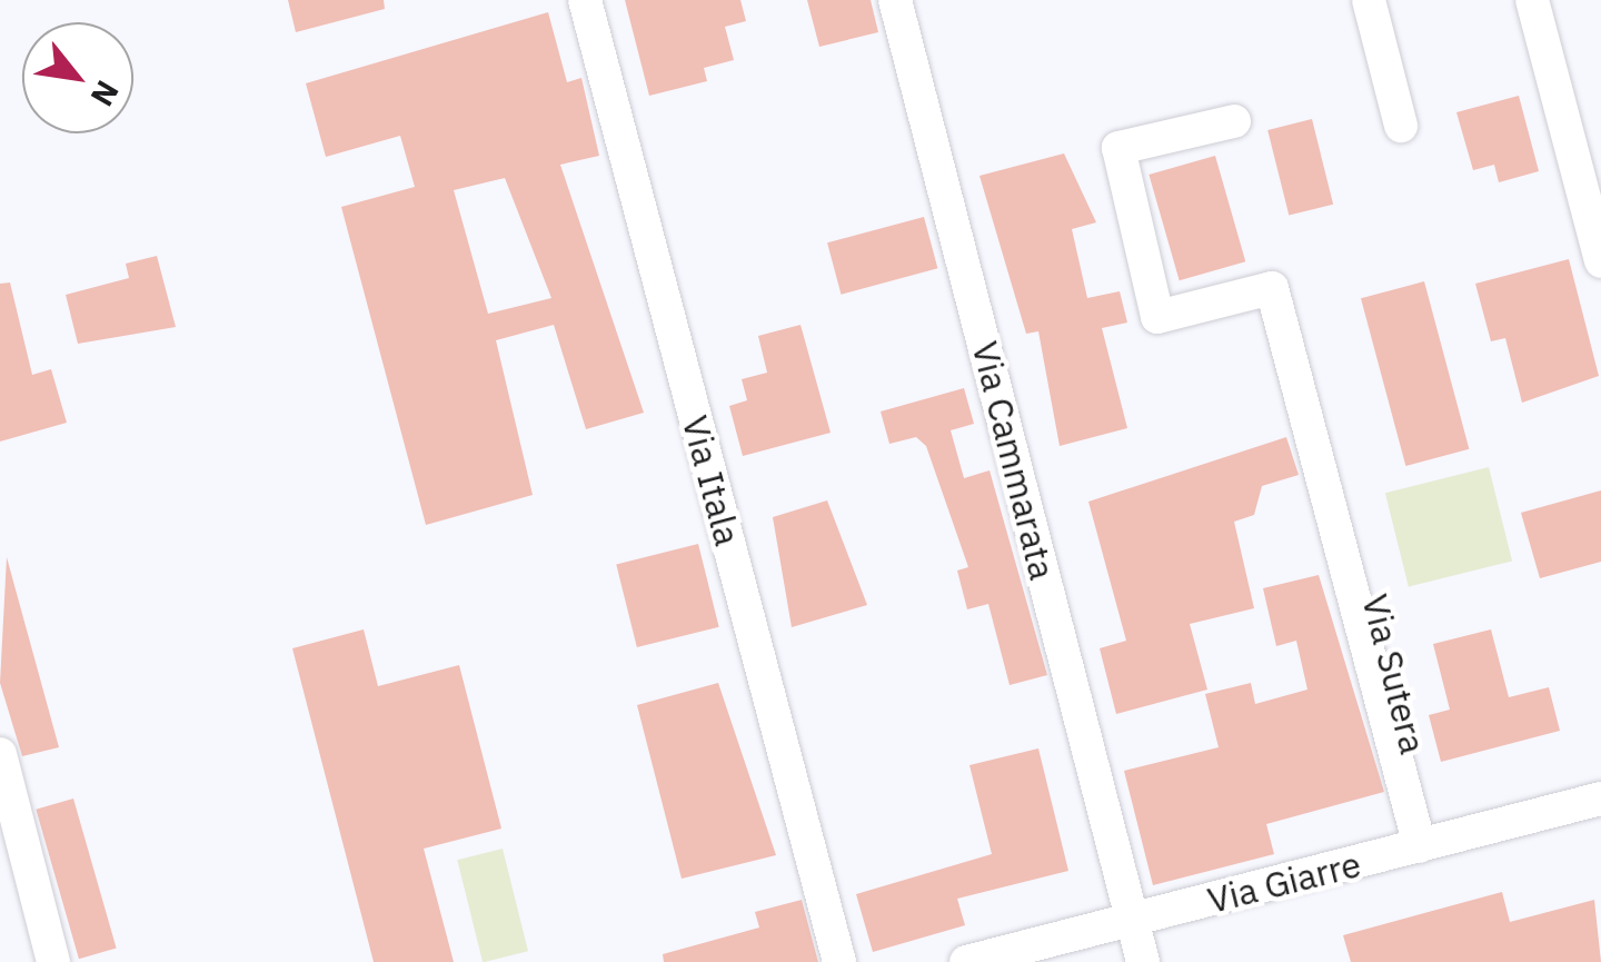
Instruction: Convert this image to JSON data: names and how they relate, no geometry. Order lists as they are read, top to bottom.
{
  "streets": {
    "street": [
      "Via Cammarata",
      "Via Itala",
      "Via Sutera",
      "Via Giarre"
    ]
  },
  "crossings": [
    ["Via Cammarata", "Via Giarre"],
    ["Via Sutera", "Via Giarre"]
  ],
  "north": "bottom right"
}
